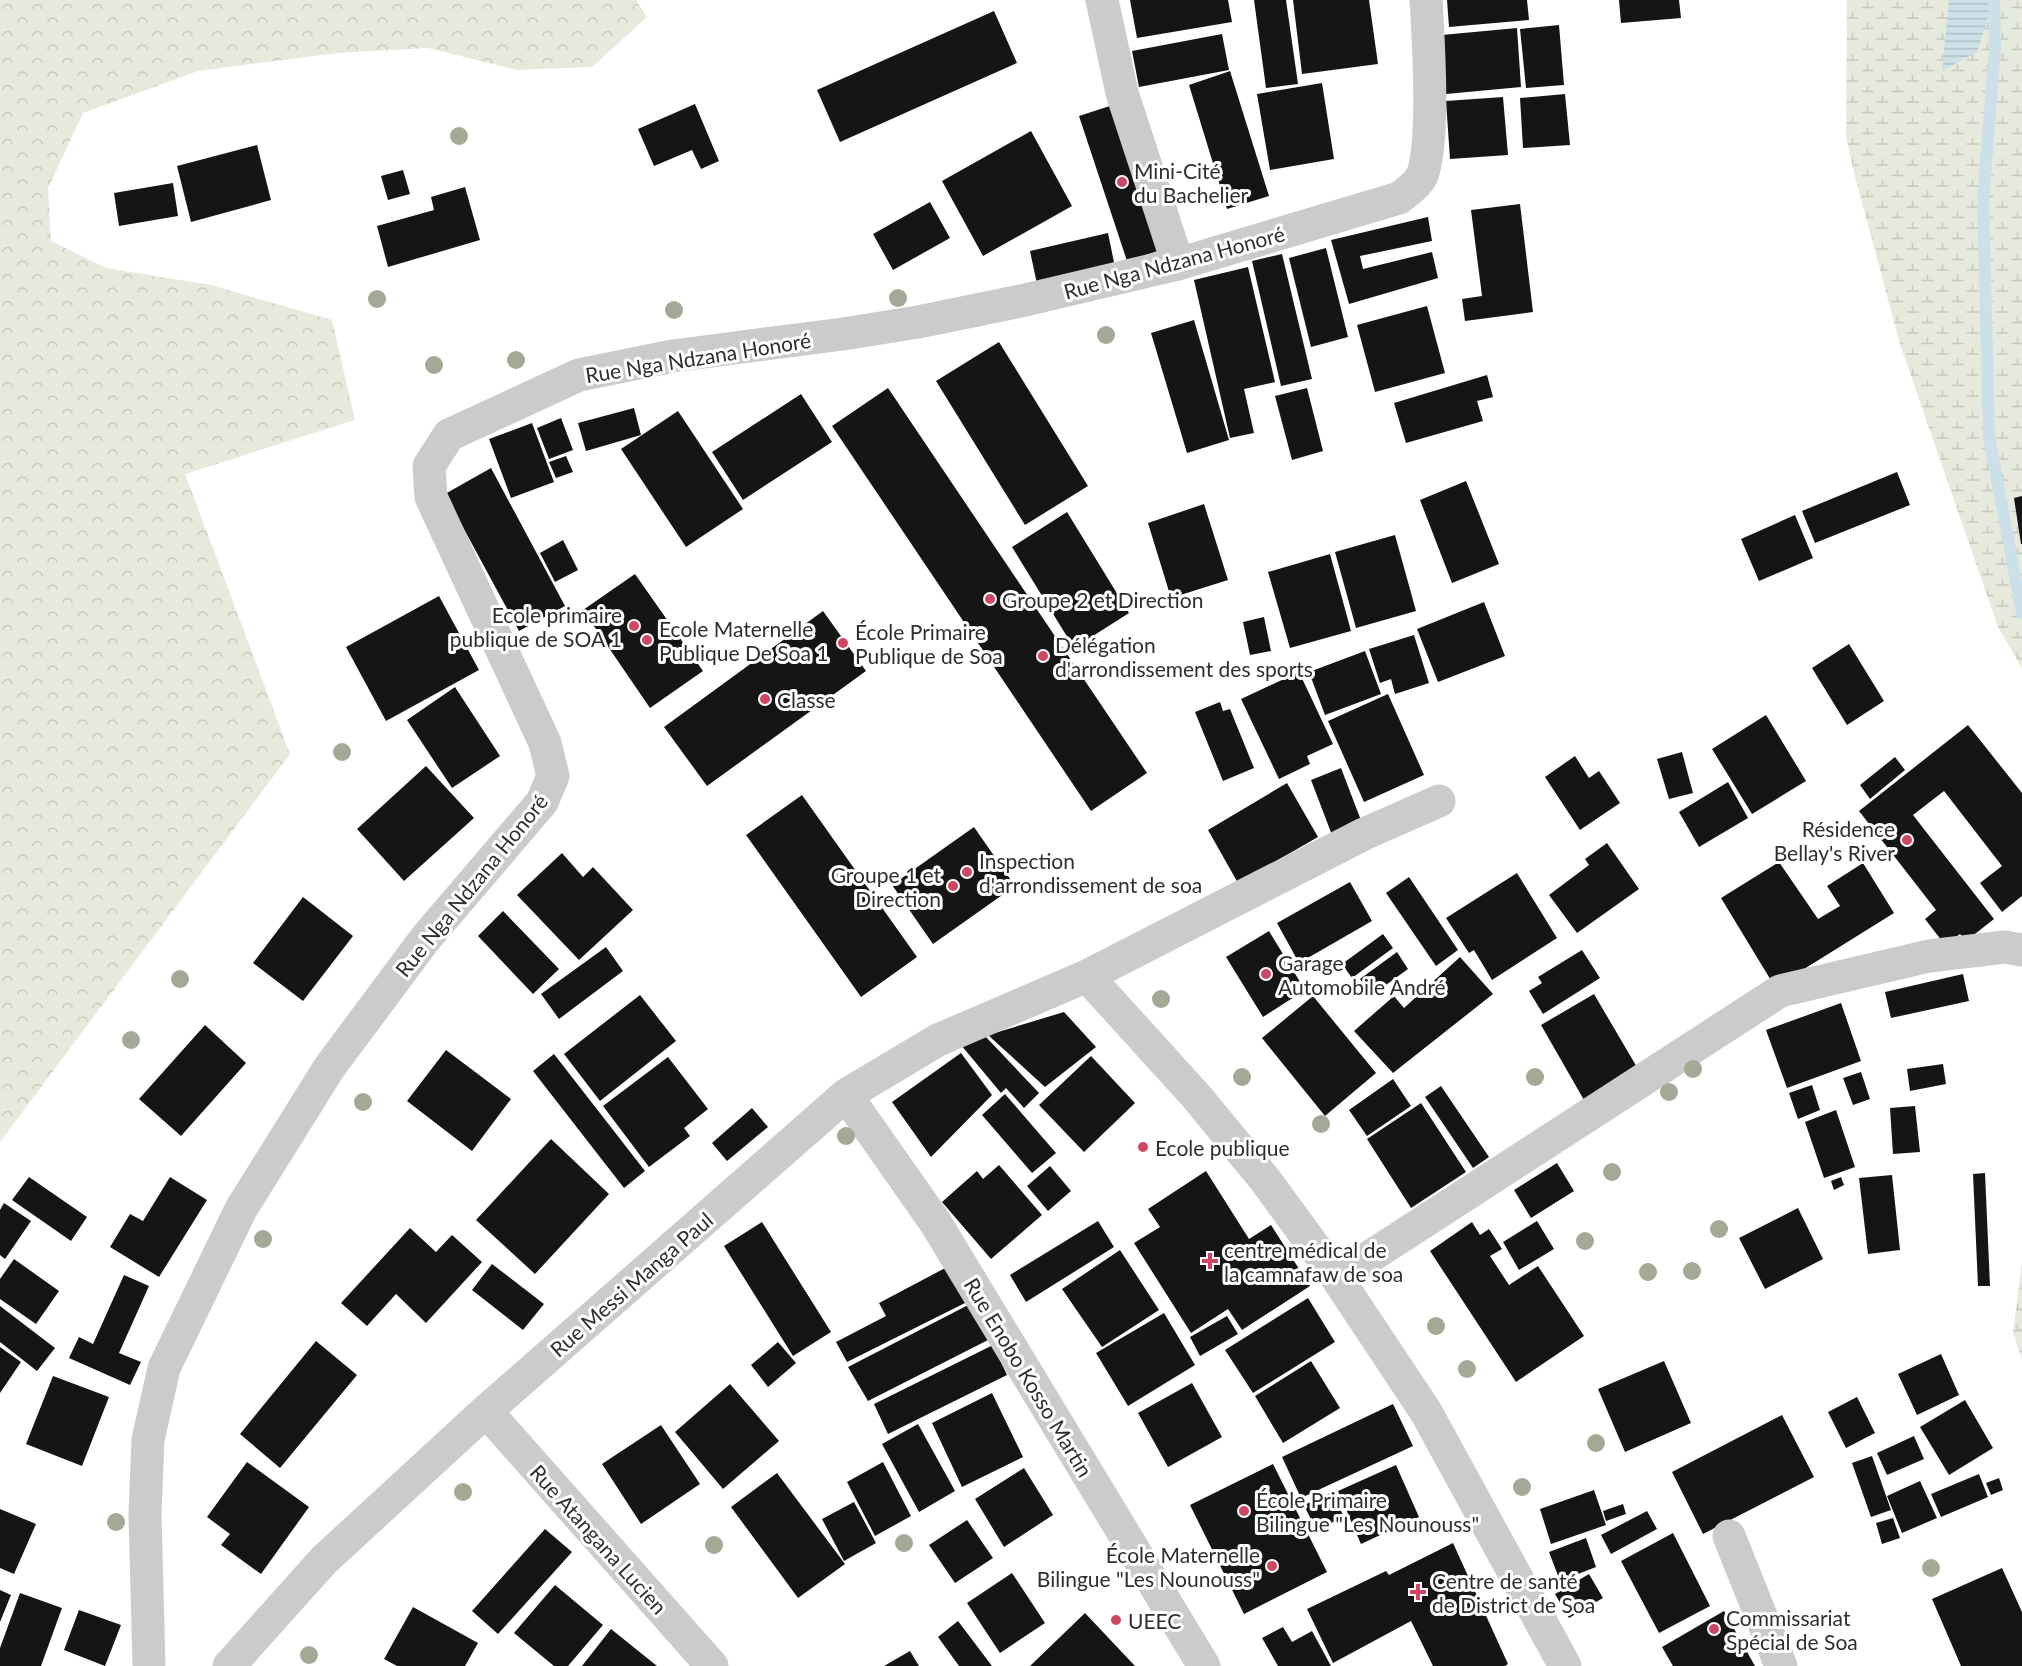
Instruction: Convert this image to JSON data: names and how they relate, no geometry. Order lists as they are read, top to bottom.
{
  "streets": {
    "street": [
      "Rue Nga Ndzana Honoré",
      "Rue Messi Manga Paul",
      "Rue Enobo Kosso Martin",
      "Rue Atangana Lucien"
    ]
  },
  "crossings": [
    ["Rue Messi Manga Paul", "Rue Enobo Kosso Martin"],
    ["Rue Messi Manga Paul", "Rue Atangana Lucien"]
  ],
  "places": {
    "other": [
      "Mini-Cité du Bachelier",
      "Groupe 2 et Direction",
      "Ecole primaire publique de SOA 1",
      "Ecole Maternelle Publique De Soa 1",
      "École Primaire Publique de Soa",
      "Délégation d'arrondissement des sports",
      "Classe",
      "Résidence Bellay's River",
      "Inspection d'arrondissement de soa",
      "Groupe 1 et Direction",
      "Garage Automobile André",
      "Ecole publique",
      "École Primaire Bilingue \"Les Nounouss\"",
      "École Maternelle Bilingue \"Les Nounouss\"",
      "UEEC",
      "Commissariat Spécial de Soa"
    ],
    "health": ["centre médical de la camnafaw de soa", "Centre de santé de District de Soa"]
  }
}
